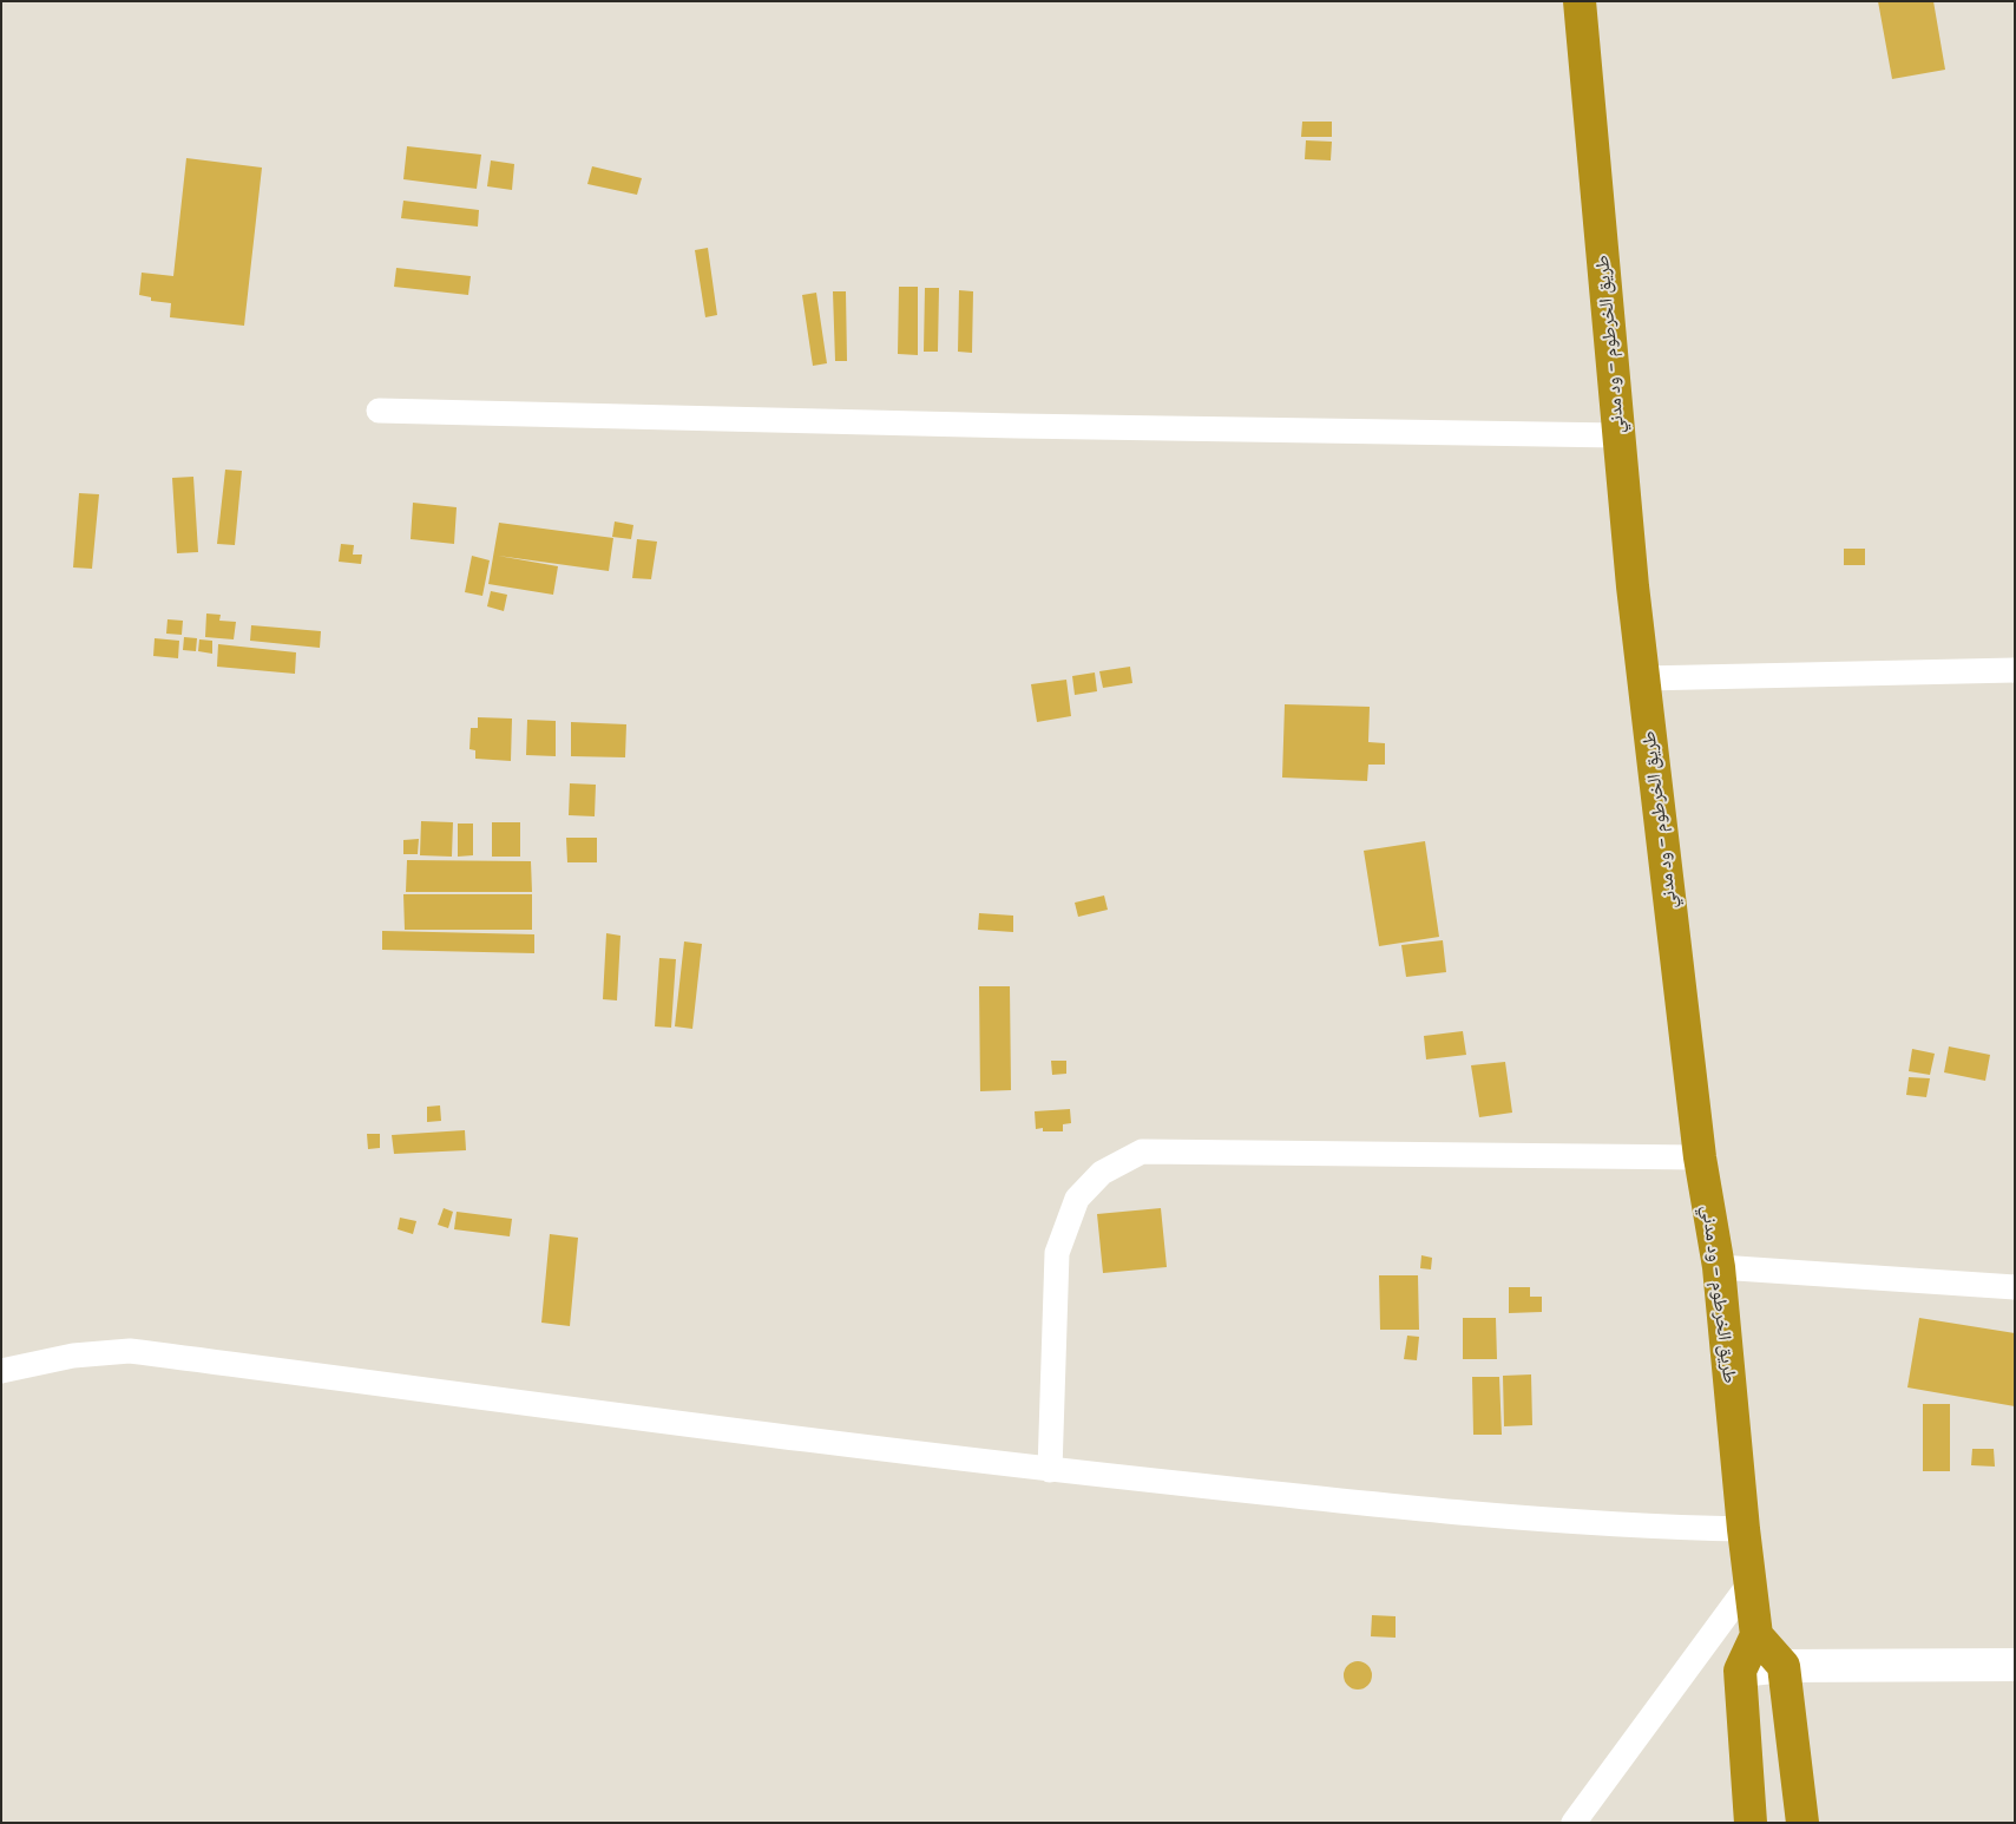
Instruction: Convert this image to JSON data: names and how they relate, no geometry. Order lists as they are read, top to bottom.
{
  "streets": {
    "highway": ["طريق الخرطوم - ود مدني"]
  }
}
